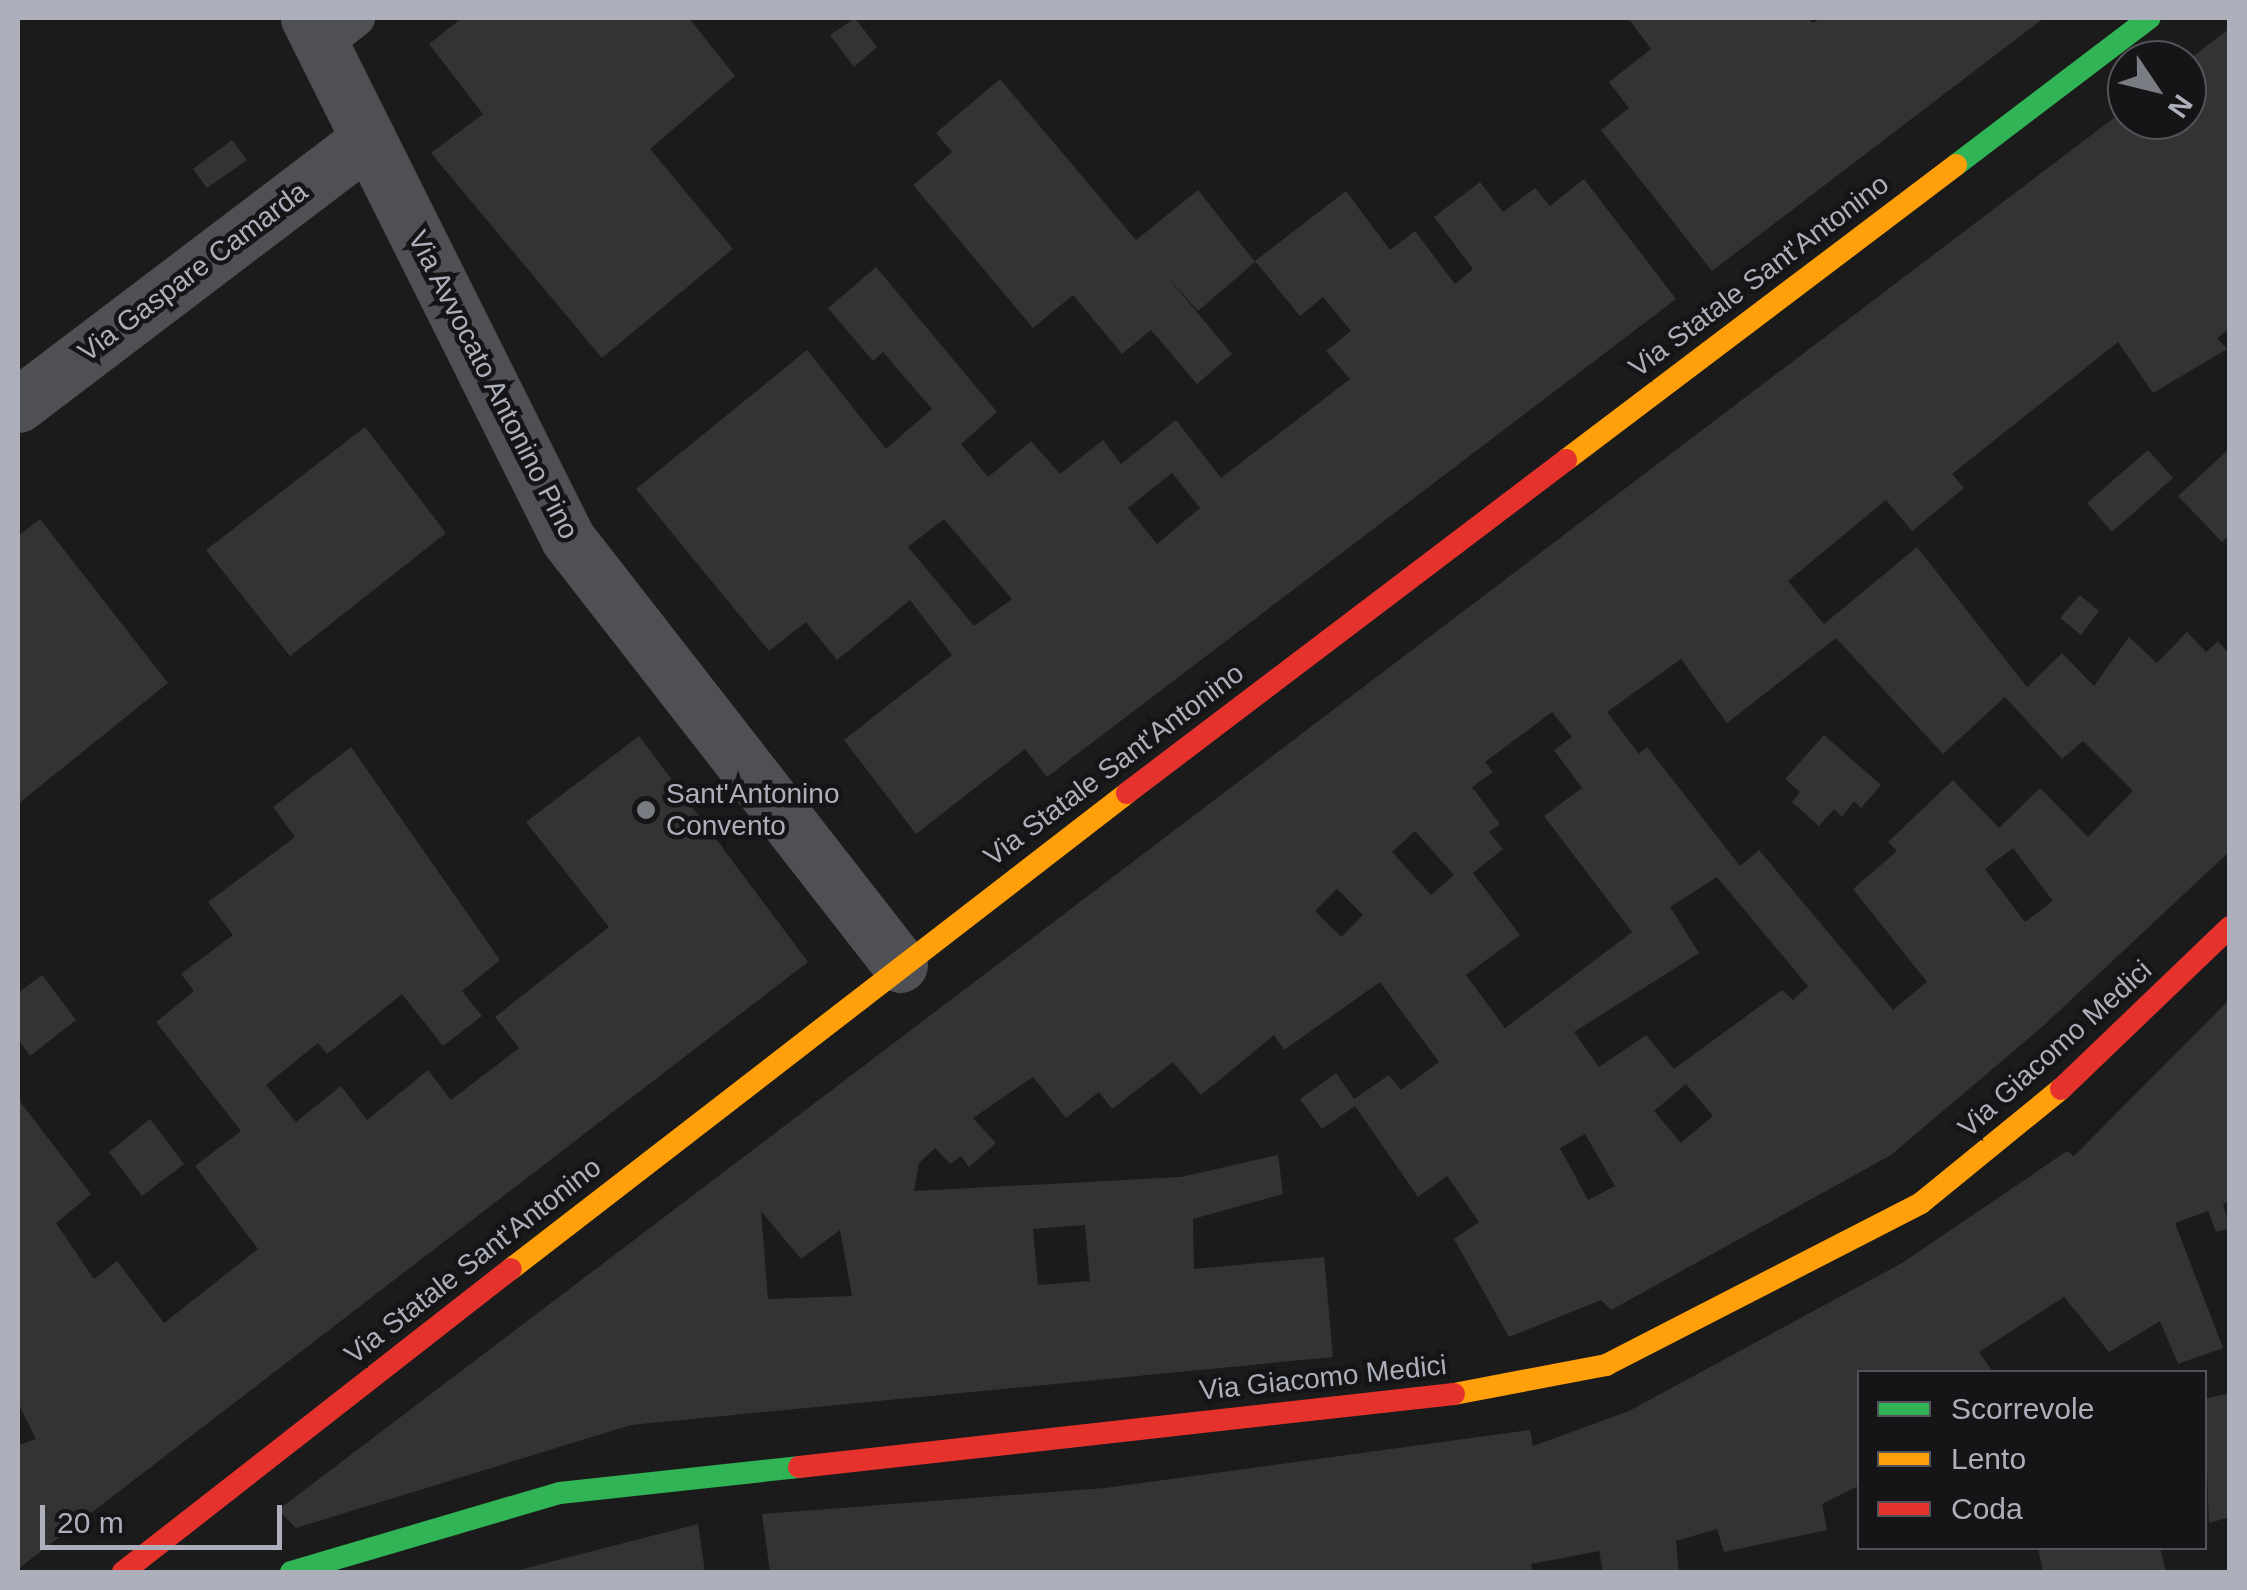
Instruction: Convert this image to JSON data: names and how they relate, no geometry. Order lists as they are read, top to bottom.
{
  "streets": {
    "street": [
      "Via Gaspare Camarda",
      "Via Statale Sant'Antonino",
      "Via Avvocato Antonino Pino",
      "Via Giacomo Medici"
    ]
  },
  "crossings": [
    ["Via Gaspare Camarda", "Via Avvocato Antonino Pino"],
    ["Via Statale Sant'Antonino", "Via Avvocato Antonino Pino"]
  ],
  "places": ["Sant'Antonino Convento"],
  "legend": ["Scorrevole", "Lento", "Coda"],
  "scale_bar": "20 m",
  "north": "bottom right"
}
